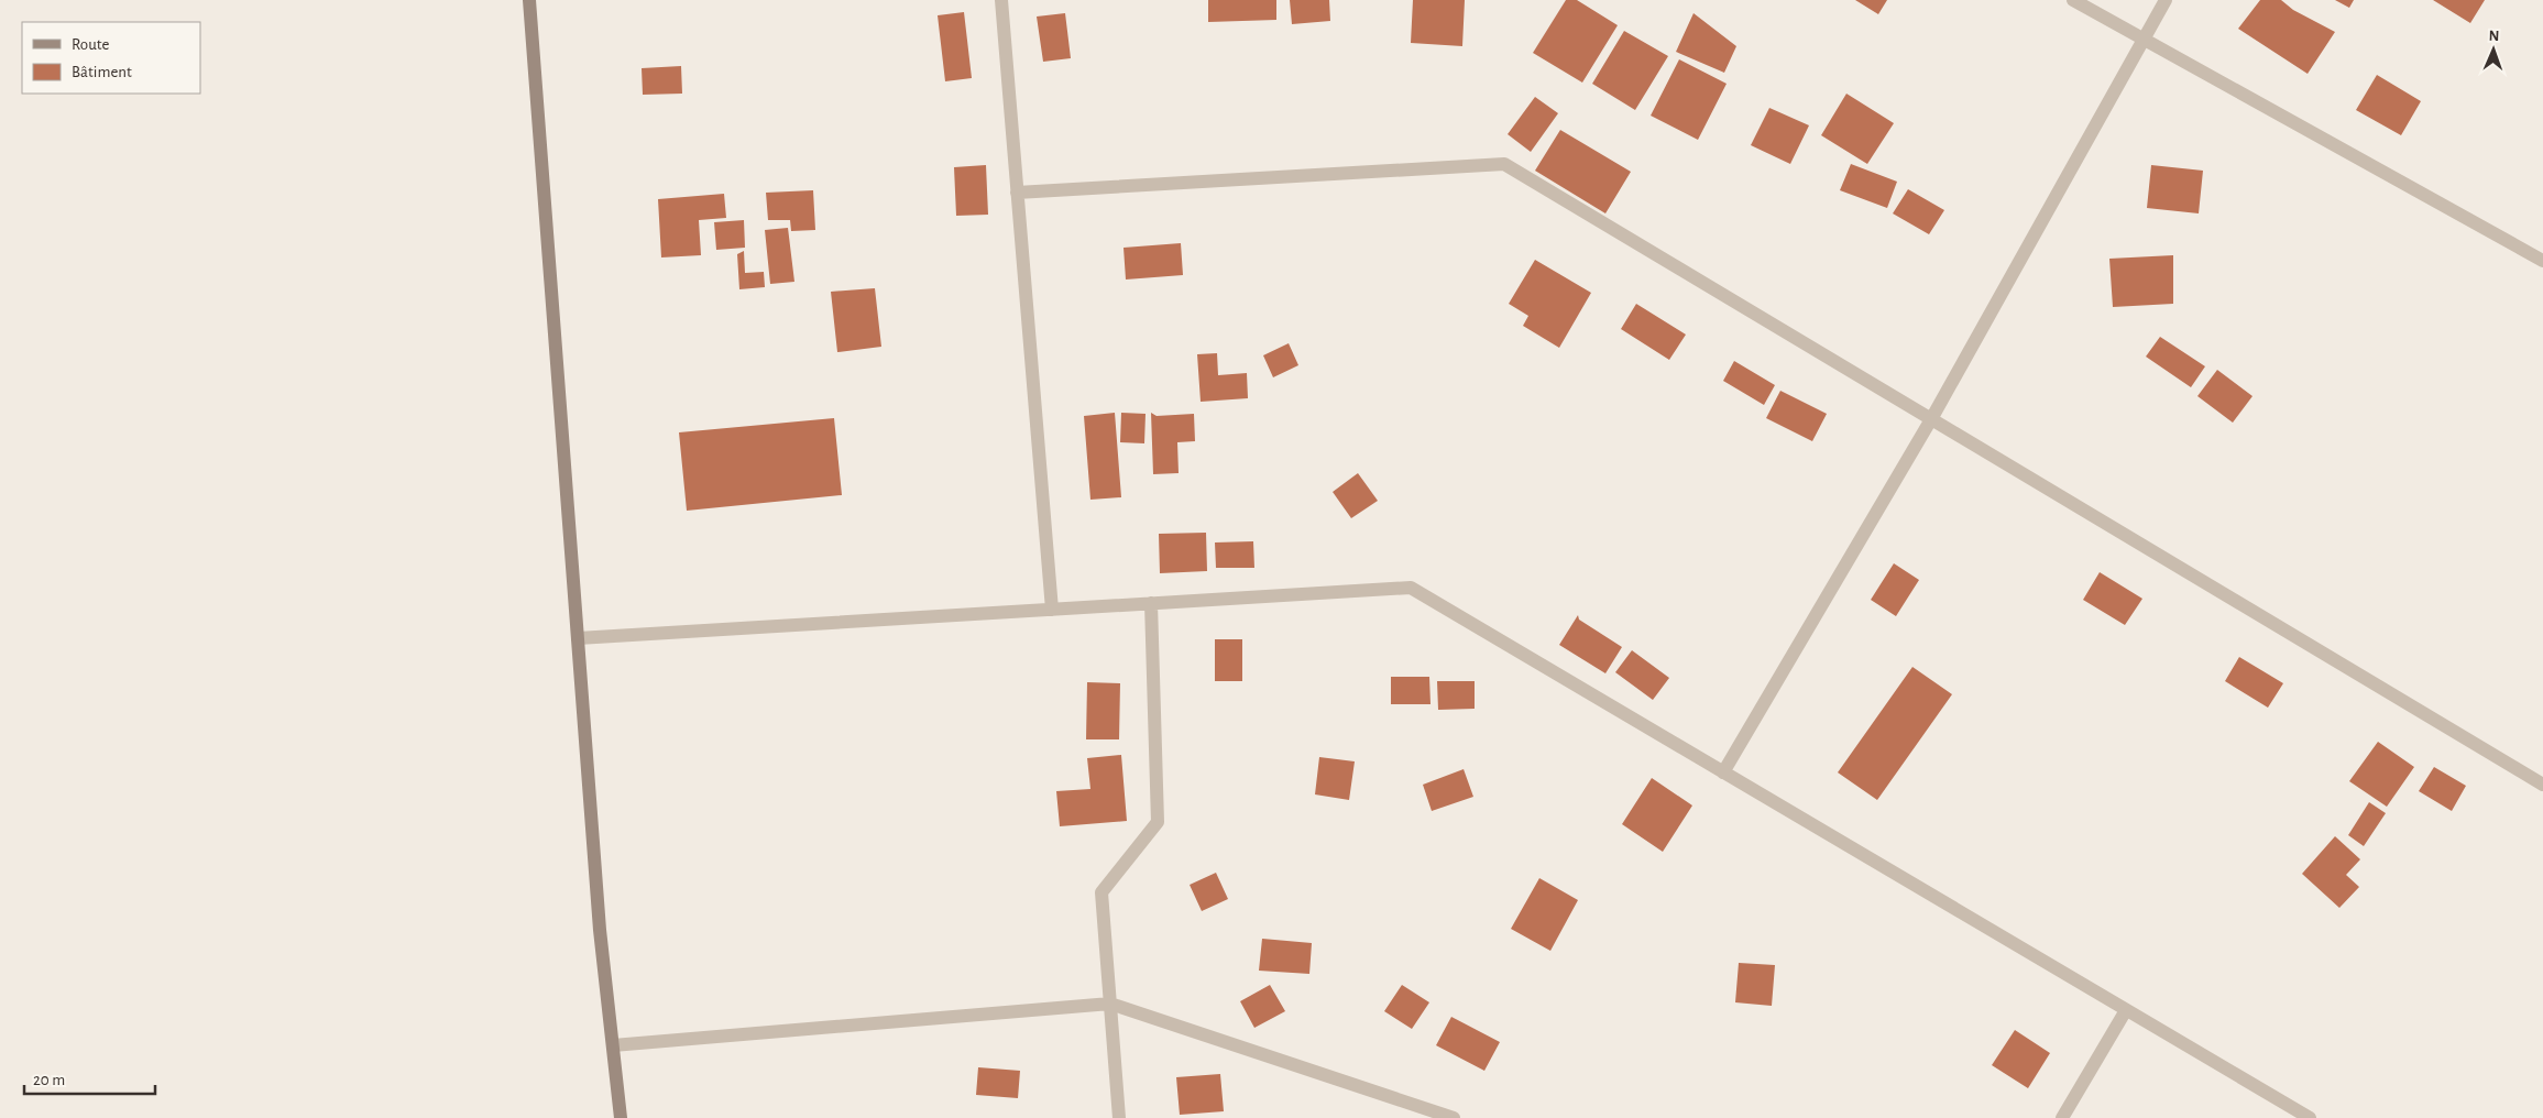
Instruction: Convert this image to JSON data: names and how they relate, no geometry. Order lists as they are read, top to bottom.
{
  "legend": ["Route", "Bâtiment"],
  "scale_bar": "20 m",
  "north": "top"
}
